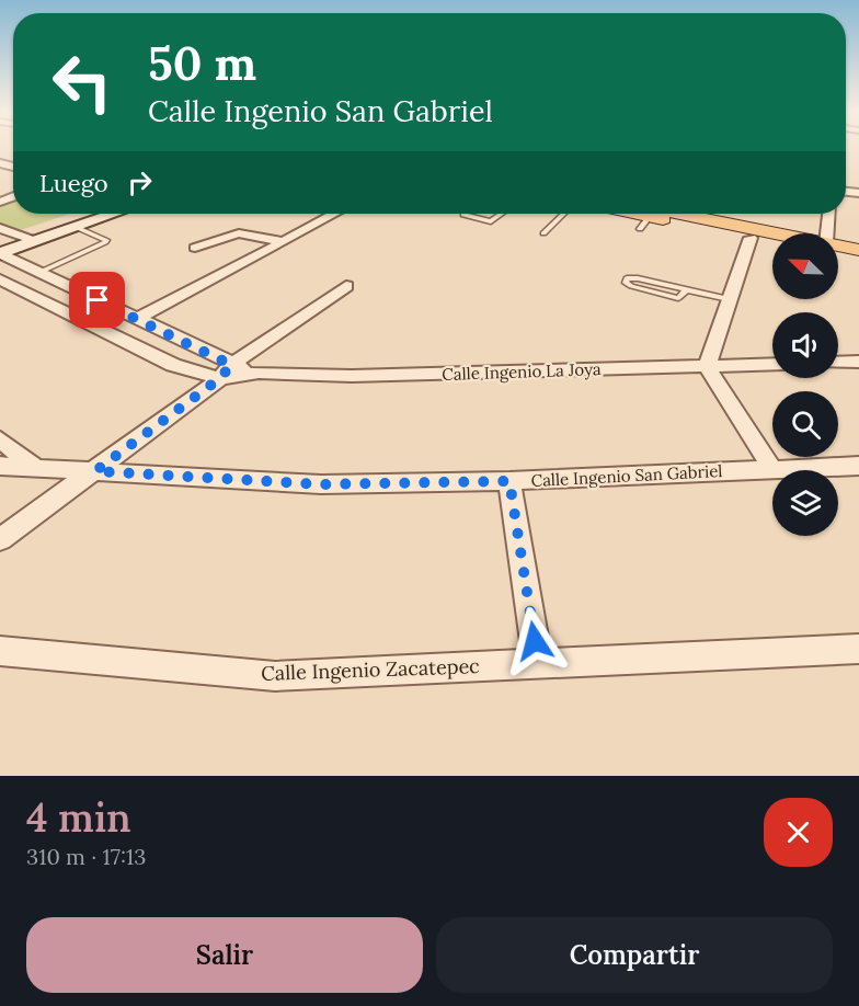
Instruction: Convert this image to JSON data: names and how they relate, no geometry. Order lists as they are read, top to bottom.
{
  "streets": {
    "street": ["Calle Ingenio La Joya", "Calle Ingenio San Gabriel", "Calle Ingenio Zacatepec"]
  },
  "north": "top left",
  "page": {
    "turn": ["50 m", "Calle Ingenio San Gabriel"],
    "then": "Luego",
    "heading": ["4 min", "310 m · 17:13"],
    "buttons": ["Salir", "Compartir"]
  }
}
